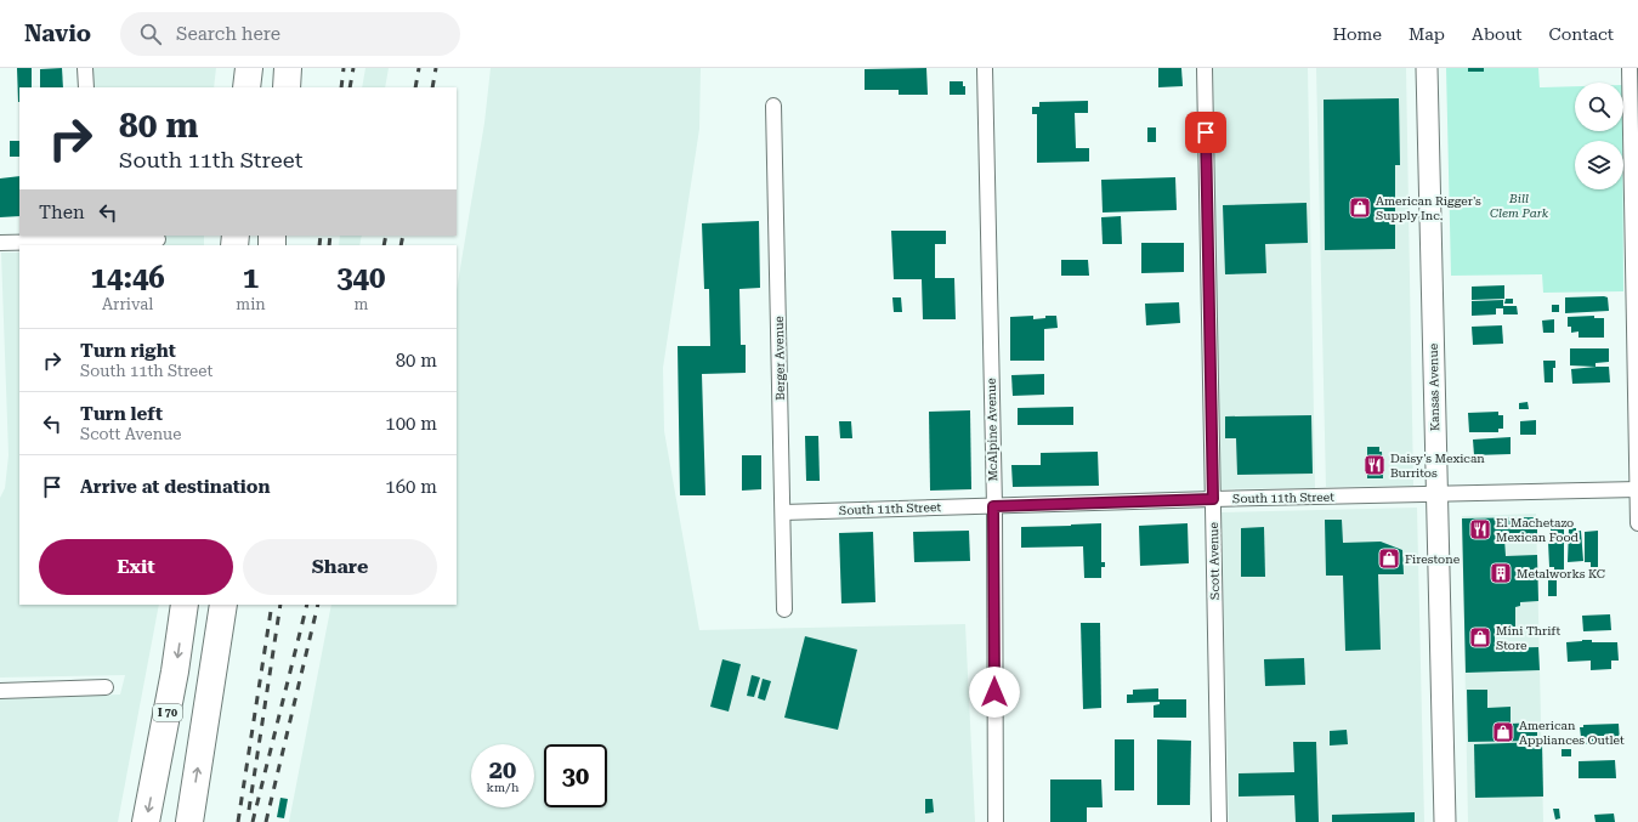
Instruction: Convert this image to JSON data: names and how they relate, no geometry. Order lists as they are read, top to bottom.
{
  "streets": {
    "highway": ["I 70"],
    "main road": ["Kansas Avenue"],
    "street": [
      "Berger Avenue",
      "McAlpine Avenue",
      "South 11th Street",
      "Scott Avenue"
    ]
  },
  "crossings": [
    ["Berger Avenue", "South 11th Street"],
    ["Kansas Avenue", "South 11th Street"],
    ["McAlpine Avenue", "South 11th Street"],
    ["South 11th Street", "Scott Avenue"]
  ],
  "parks": ["Bill Clem Park"],
  "places": {
    "shop": [
      "American Rigger's Supply Inc.",
      "Firestone",
      "Mini Thrift Store",
      "American Appliances Outlet"
    ],
    "restaurant": ["Daisy's Mexican Burritos", "El Machetazo Mexican Food"],
    "building": ["Metalworks KC"]
  },
  "page": {
    "header": "Navio",
    "search": "Search here",
    "nav": [
      "Home",
      "Map",
      "About",
      "Contact"
    ],
    "turn": ["80 m", "South 11th Street"],
    "then": "Then",
    "eta": [
      "14:46",
      "Arrival",
      "1",
      "min",
      "340",
      "m"
    ],
    "list": [
      {
        "name": "Turn right",
        "note": "South 11th Street",
        "value": "80 m"
      },
      {
        "name": "Turn left",
        "note": "Scott Avenue",
        "value": "100 m"
      },
      {
        "name": "Arrive at destination",
        "value": "160 m"
      }
    ],
    "buttons": ["Exit", "Share"],
    "speed": "20 km/h",
    "limit": "30"
  }
}
